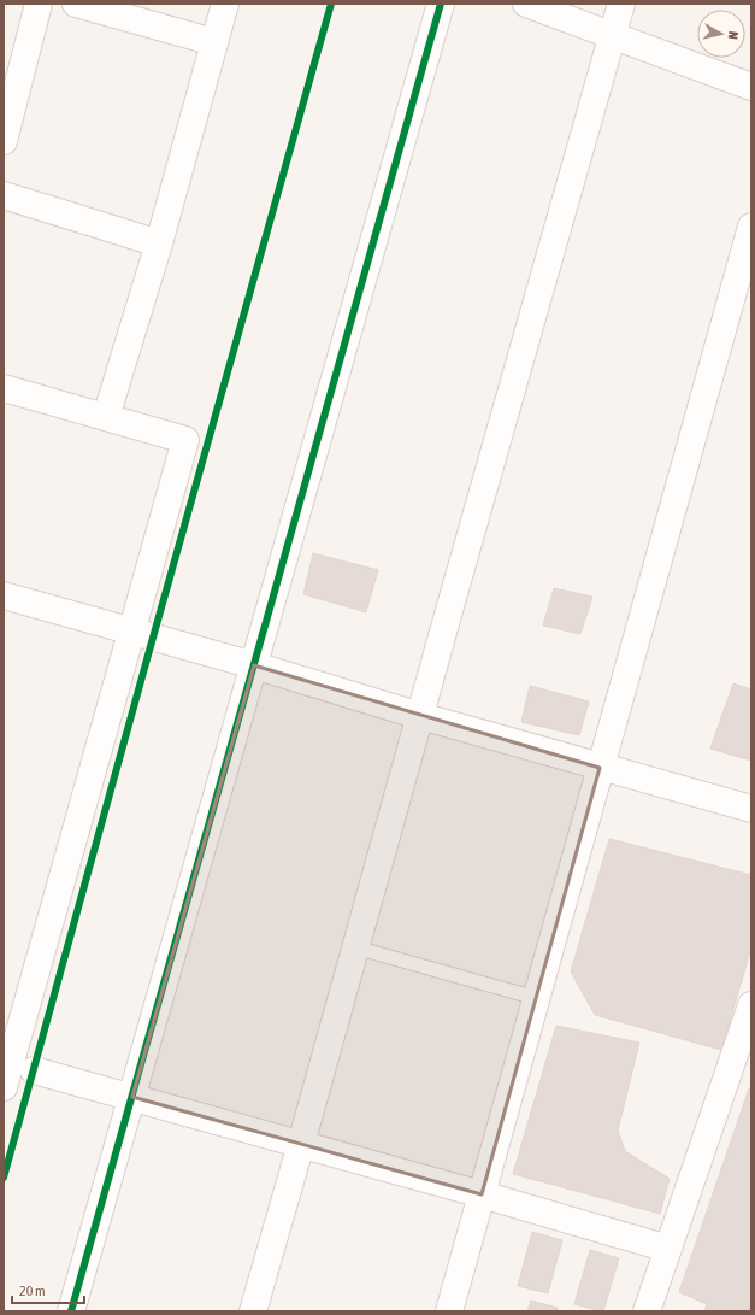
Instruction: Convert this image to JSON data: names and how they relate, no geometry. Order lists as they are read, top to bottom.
{
  "scale_bar": "20 m",
  "north": "right"
}
